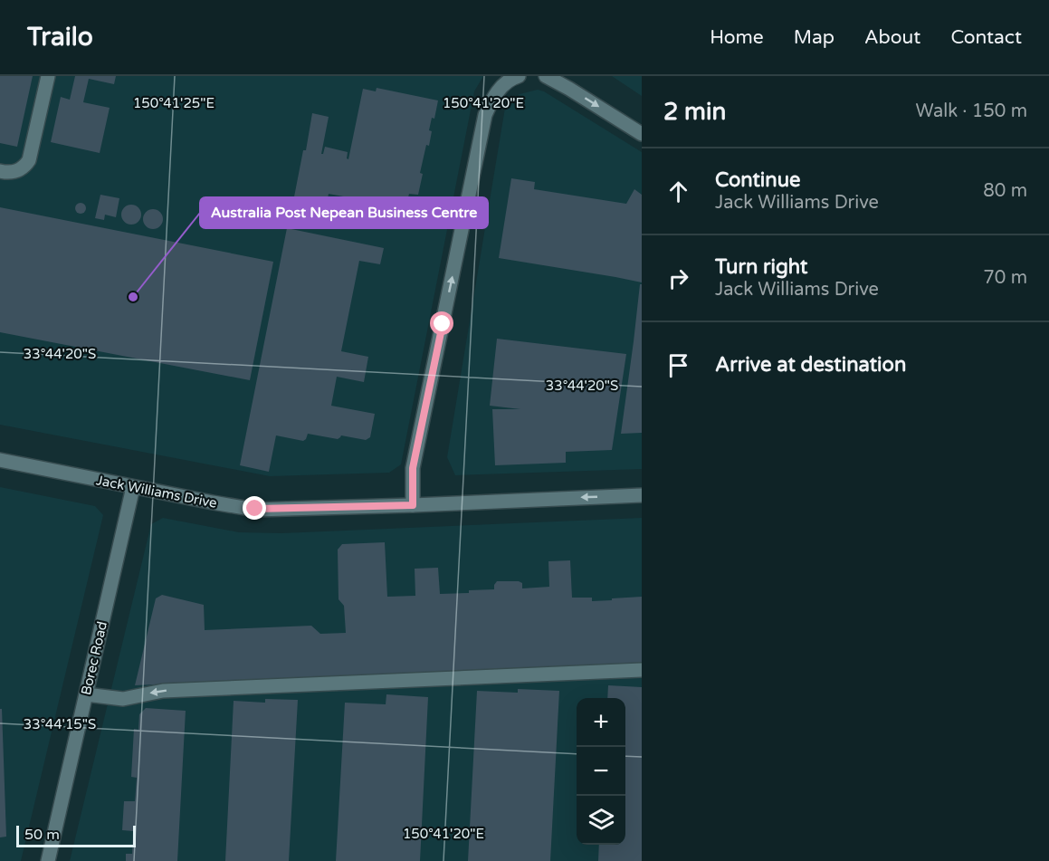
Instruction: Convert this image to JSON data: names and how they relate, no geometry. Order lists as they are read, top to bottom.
{
  "streets": {
    "street": ["Jack Williams Drive", "Borec Road"]
  },
  "crossings": [
    ["Jack Williams Drive", "Borec Road"]
  ],
  "one_way": ["Jack Williams Drive"],
  "places": ["Australia Post Nepean Business Centre"],
  "scale_bar": "50 m",
  "page": {
    "header": "Trailo",
    "nav": [
      "Home",
      "Map",
      "About",
      "Contact"
    ],
    "heading": ["2 min", "Walk · 150 m"],
    "list": [
      ["Continue", "Jack Williams Drive", "80 m"],
      ["Turn right", "Jack Williams Drive", "70 m"],
      "Arrive at destination"
    ],
    "map_buttons": ["+", "−"],
    "scale": "50 m"
  },
  "coordinates": [
    "150°41'25\"E",
    "150°41'20\"E",
    "33°44'20\"S",
    "33°44'15\"S"
  ]
}
